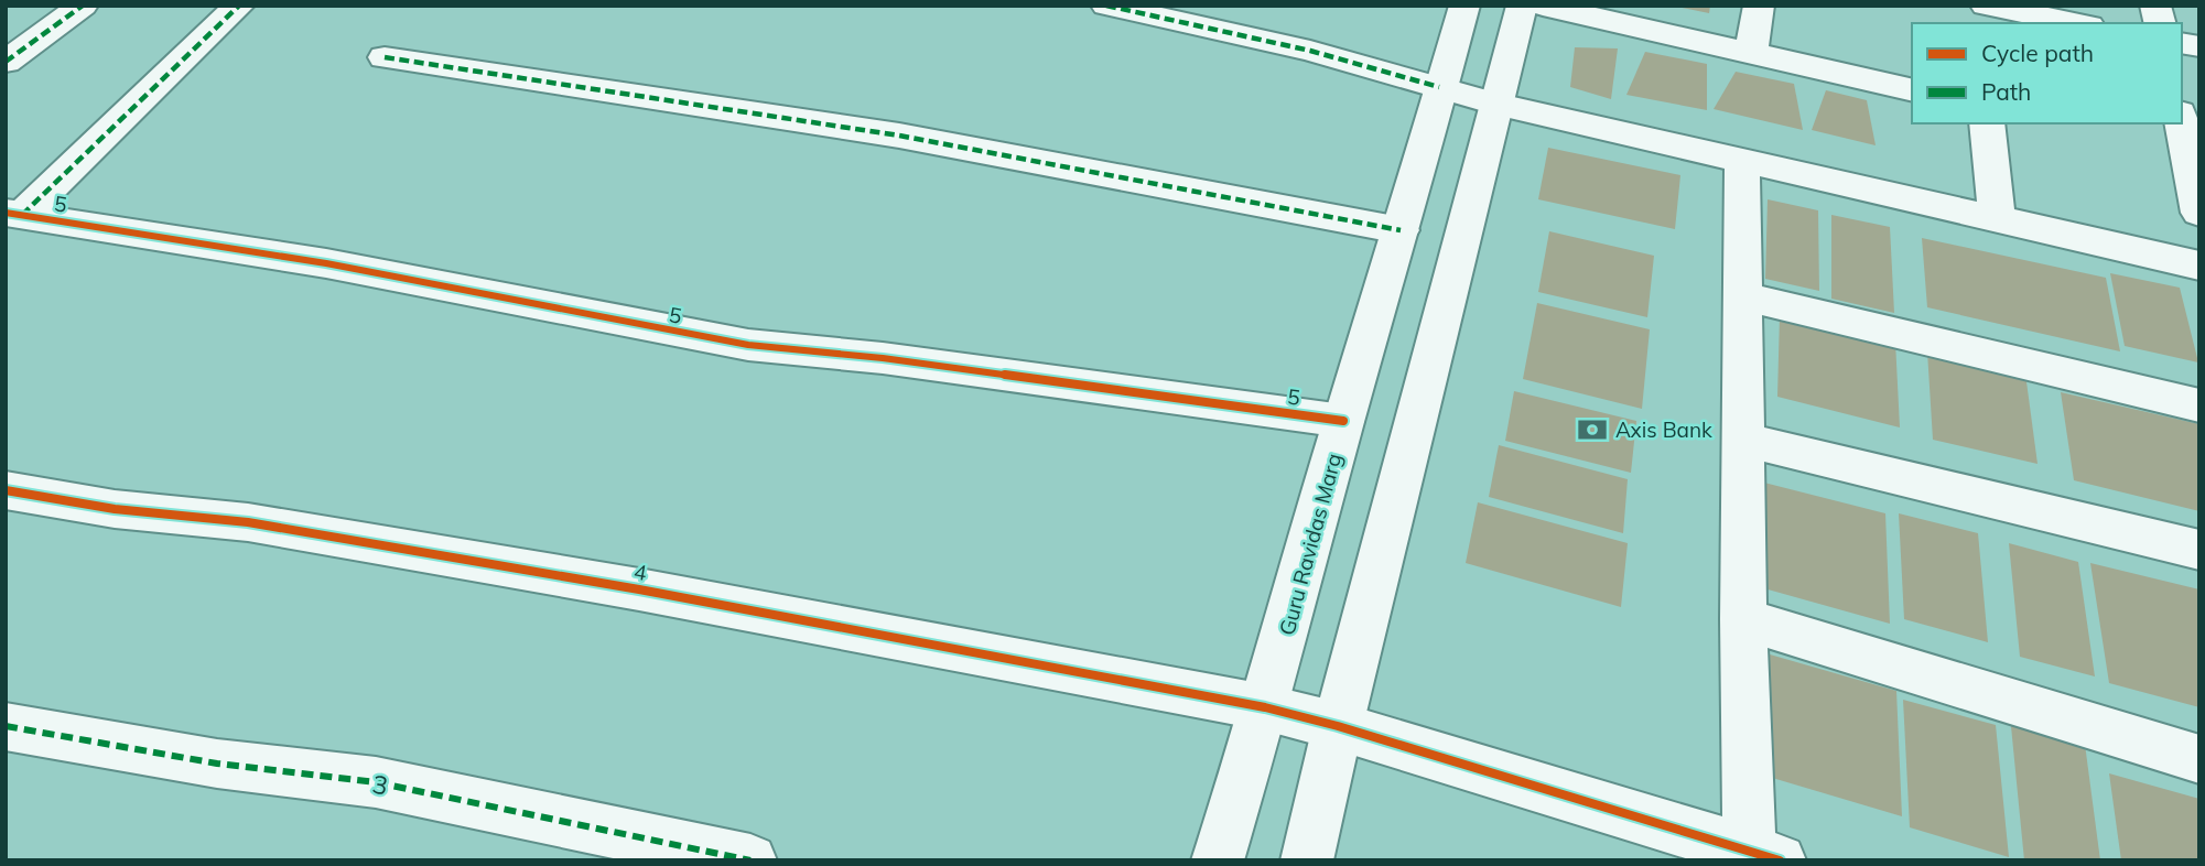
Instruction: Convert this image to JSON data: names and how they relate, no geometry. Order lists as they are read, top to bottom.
{
  "streets": {
    "street": [
      "5",
      "Guru Ravidas Marg",
      "4",
      "3"
    ]
  },
  "crossings": [
    ["5", "Guru Ravidas Marg"],
    ["Guru Ravidas Marg", "4"]
  ],
  "places": {
    "bank": ["Axis Bank"]
  },
  "legend": ["Cycle path", "Path"]
}
